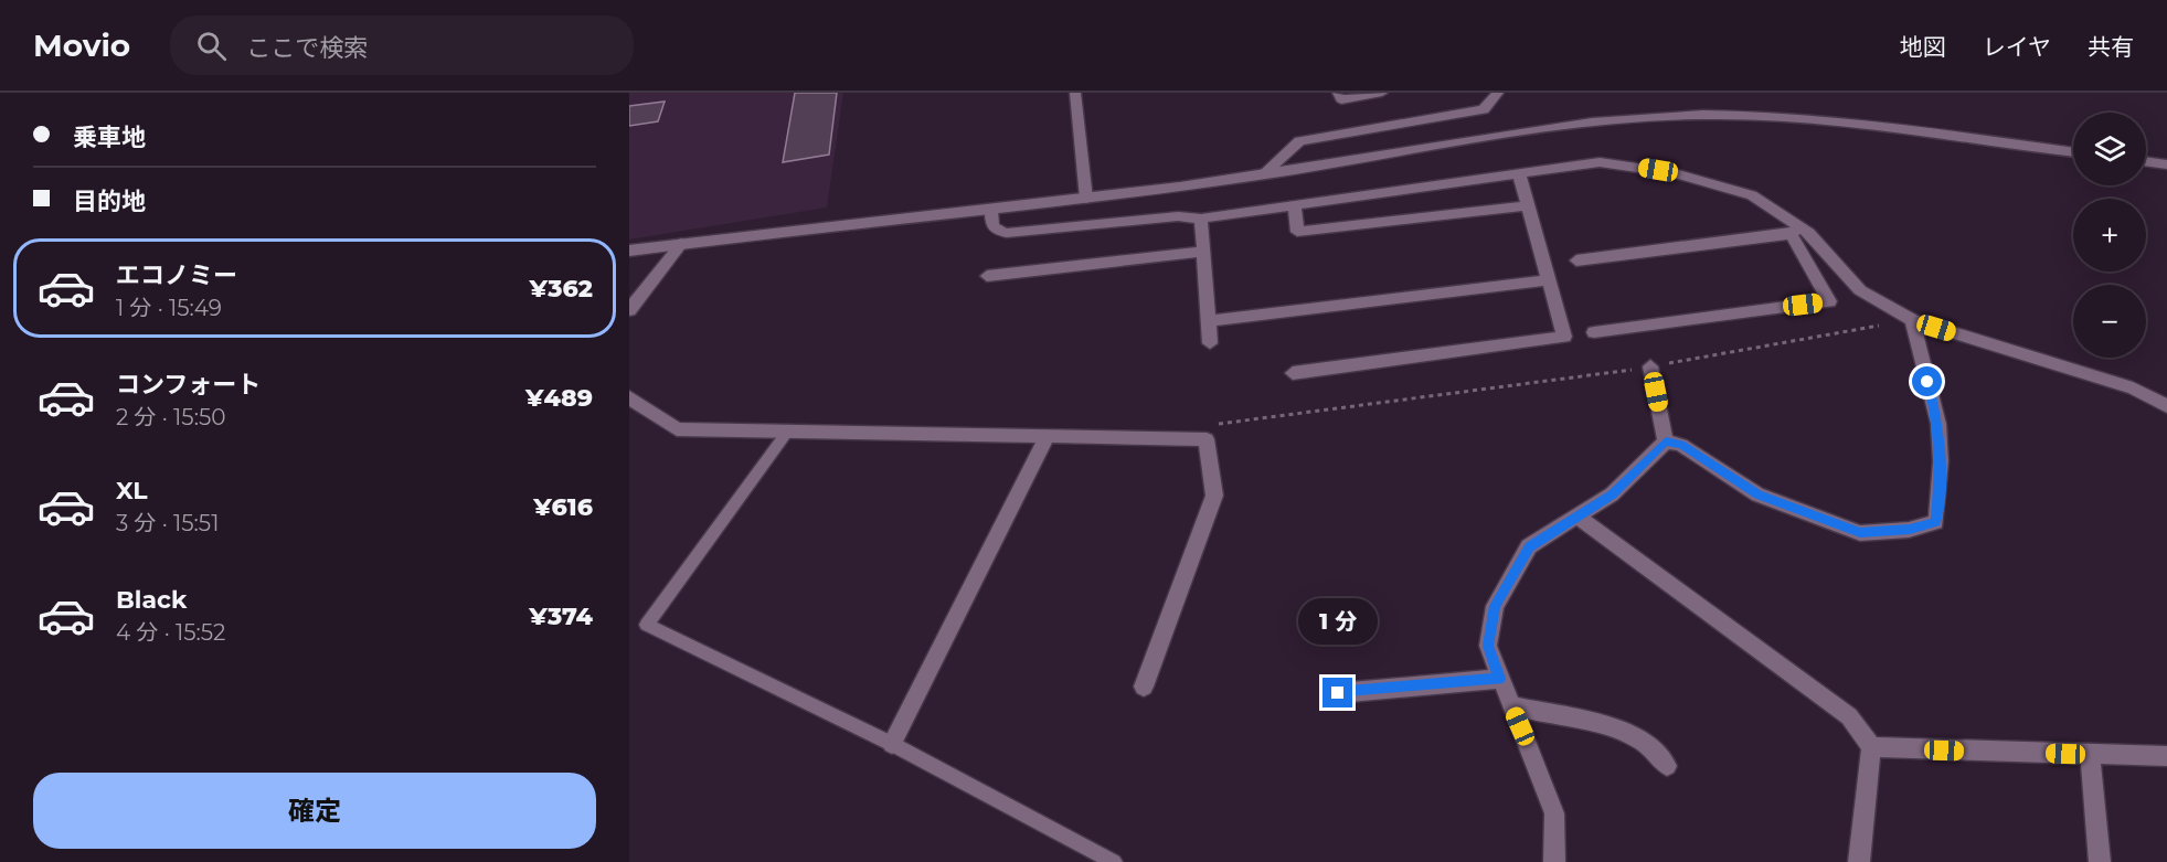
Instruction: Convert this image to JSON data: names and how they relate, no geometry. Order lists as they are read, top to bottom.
{
  "page": {
    "header": "Movio",
    "search": "ここで検索",
    "nav": ["地図", "レイヤ", "共有"],
    "banner": ["乗車地", "目的地"],
    "map_buttons": ["+", "−"],
    "list": [
      {
        "name": "エコノミー",
        "note": "1 分 · 15:49",
        "value": "¥362"
      },
      {
        "name": "コンフォート",
        "note": "2 分 · 15:50",
        "value": "¥489"
      },
      {
        "name": "XL",
        "note": "3 分 · 15:51",
        "value": "¥616"
      },
      {
        "name": "Black",
        "note": "4 分 · 15:52",
        "value": "¥374"
      }
    ],
    "bubble": "1 分",
    "buttons": "確定"
  }
}
